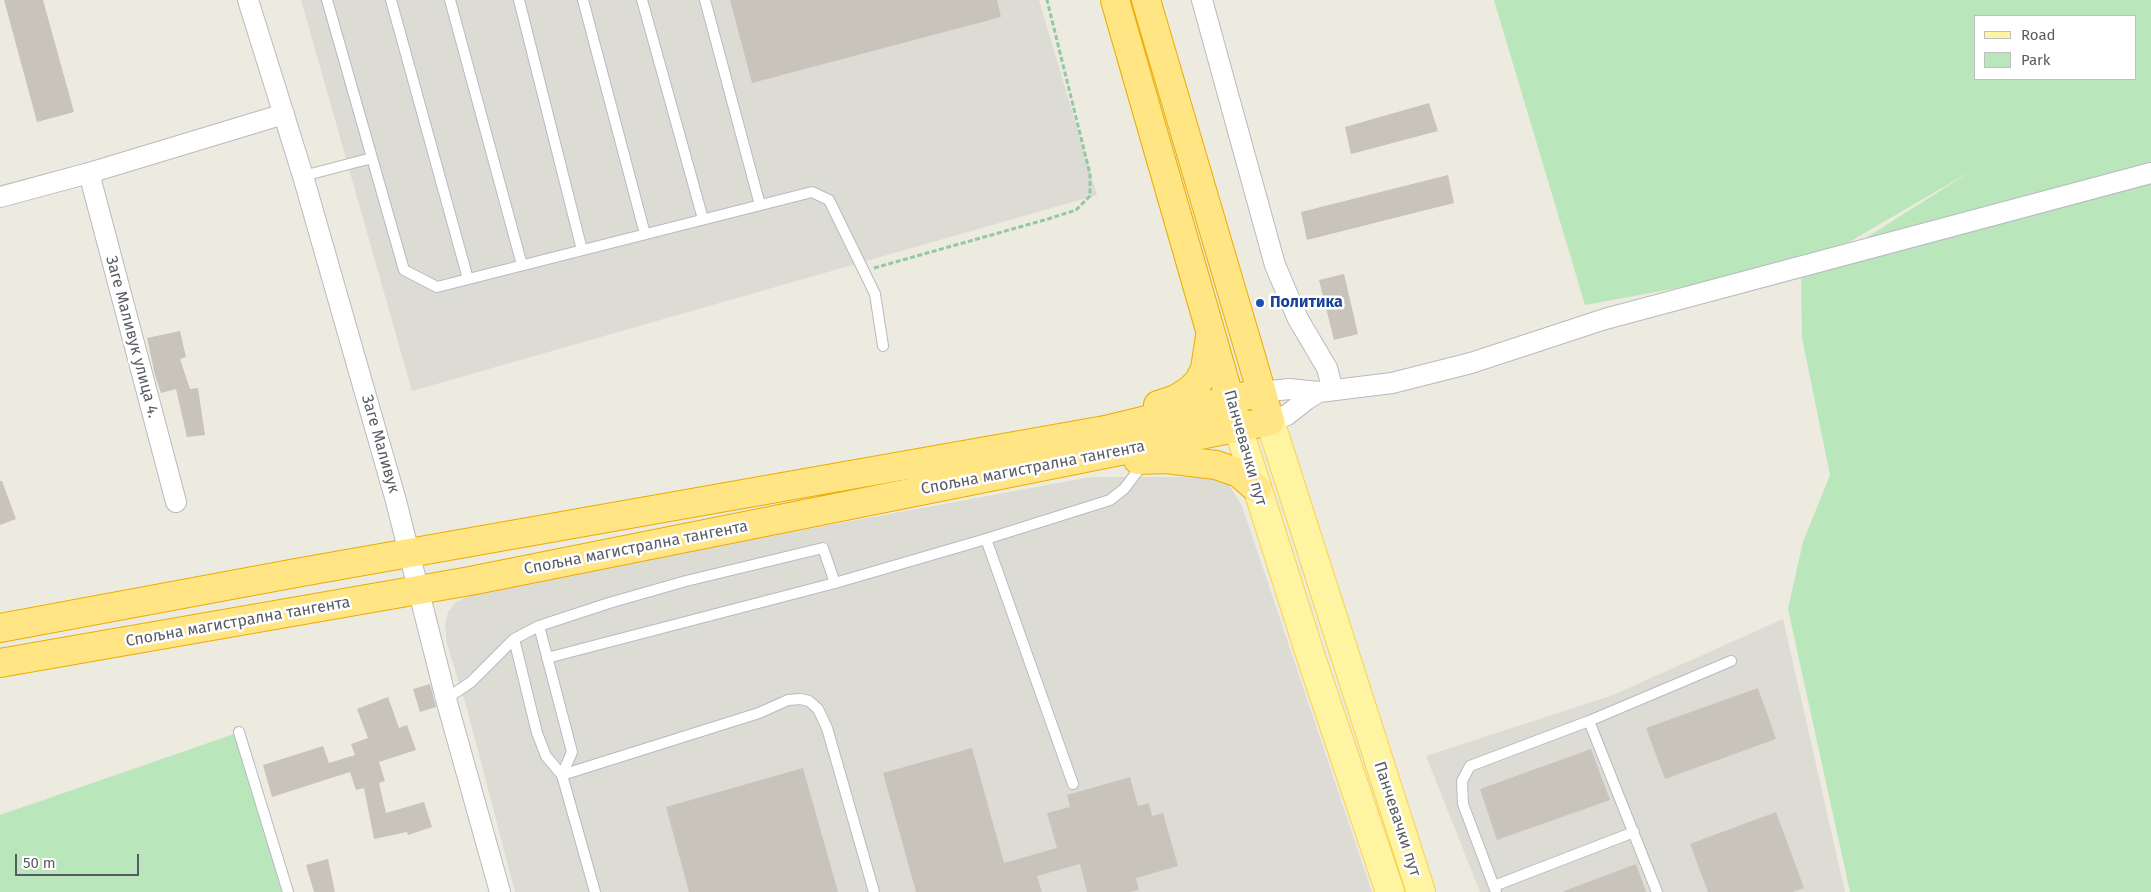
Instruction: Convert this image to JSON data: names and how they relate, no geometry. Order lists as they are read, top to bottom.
{
  "streets": {
    "highway": ["Панчевачки пут", "Спољна магистрална тангента"],
    "street": ["Заге Маливук улица 4.", "Заге Маливук"]
  },
  "crossings": [
    ["Заге Маливук", "Спољна магистрална тангента"],
    ["Панчевачки пут", "Спољна магистрална тангента"]
  ],
  "places": ["Политика"],
  "legend": ["Road", "Park"],
  "scale_bar": "50 m"
}
